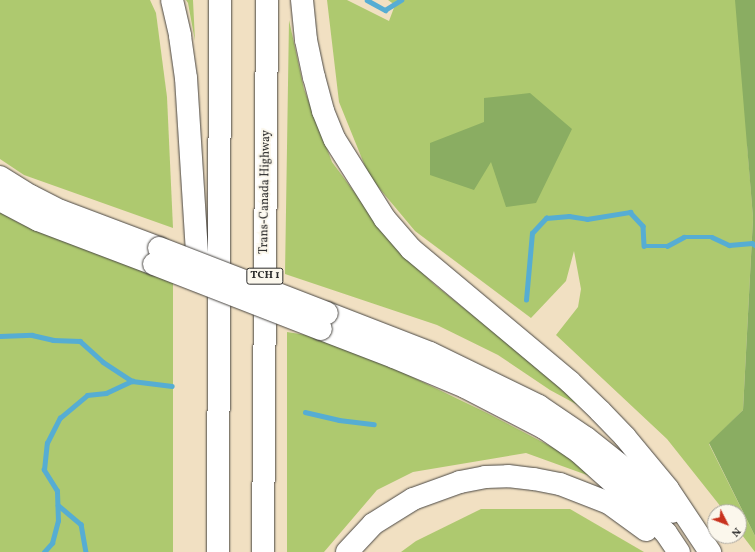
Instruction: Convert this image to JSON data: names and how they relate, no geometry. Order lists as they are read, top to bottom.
{
  "streets": {
    "highway": ["Trans-Canada Highway", "TCH 1"]
  },
  "north": "bottom right"
}
